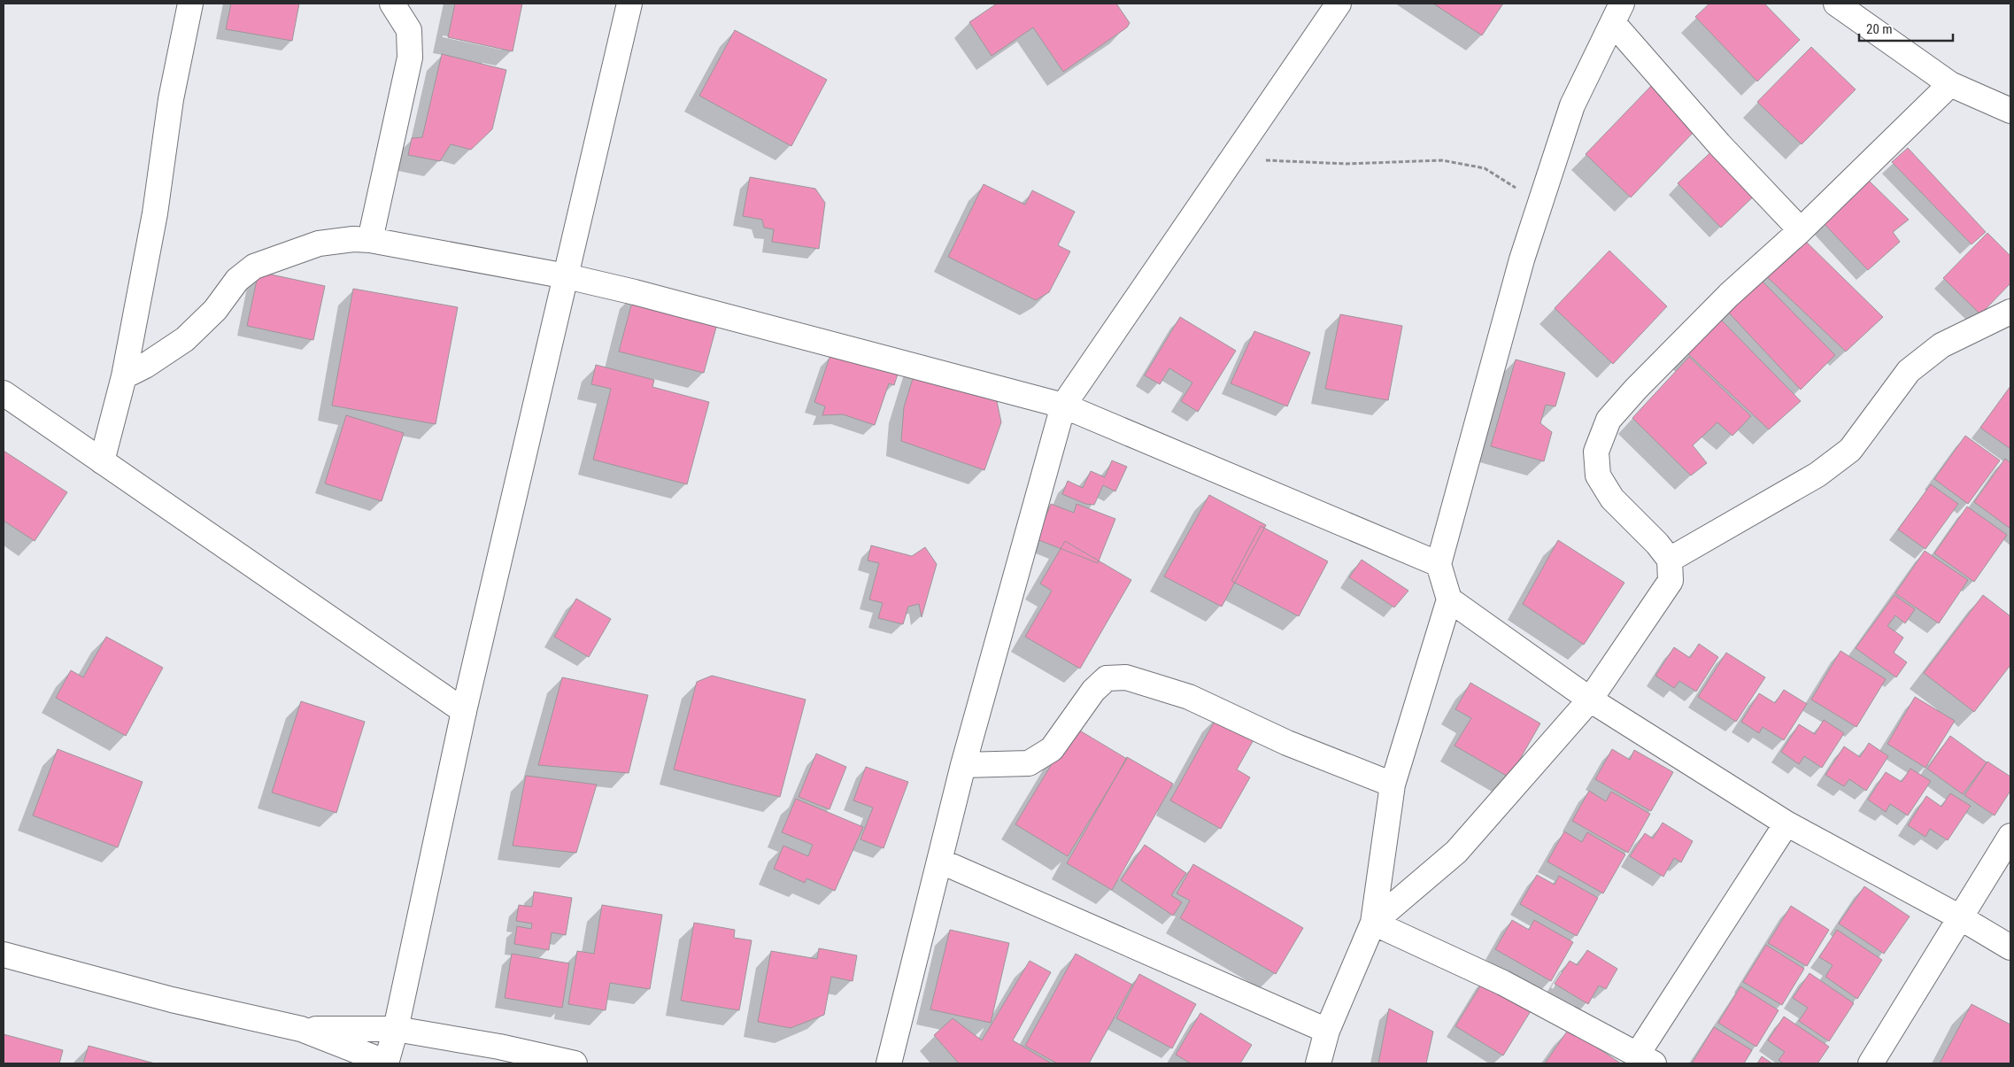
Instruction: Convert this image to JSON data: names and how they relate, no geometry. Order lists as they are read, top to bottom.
{
  "scale_bar": "20 m"
}
